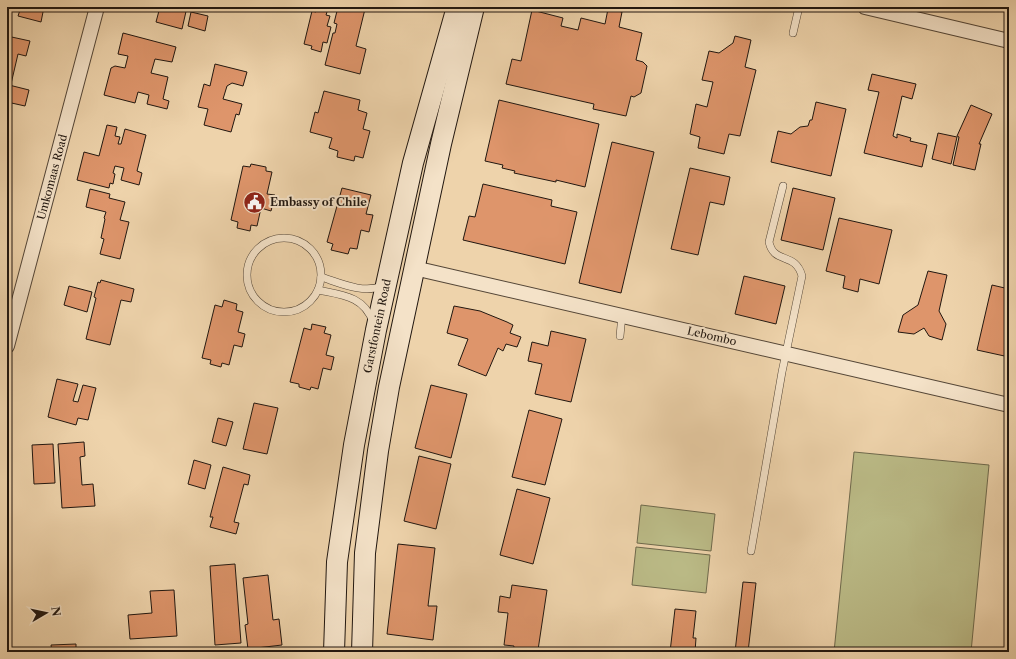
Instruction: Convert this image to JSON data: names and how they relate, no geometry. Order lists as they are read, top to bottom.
{
  "streets": {
    "main road": ["Garstfontein Road"],
    "street": ["Umkomaas Road", "Lebombo"]
  },
  "places": {
    "public building": ["Embassy of Chile"]
  },
  "north": "right"
}
